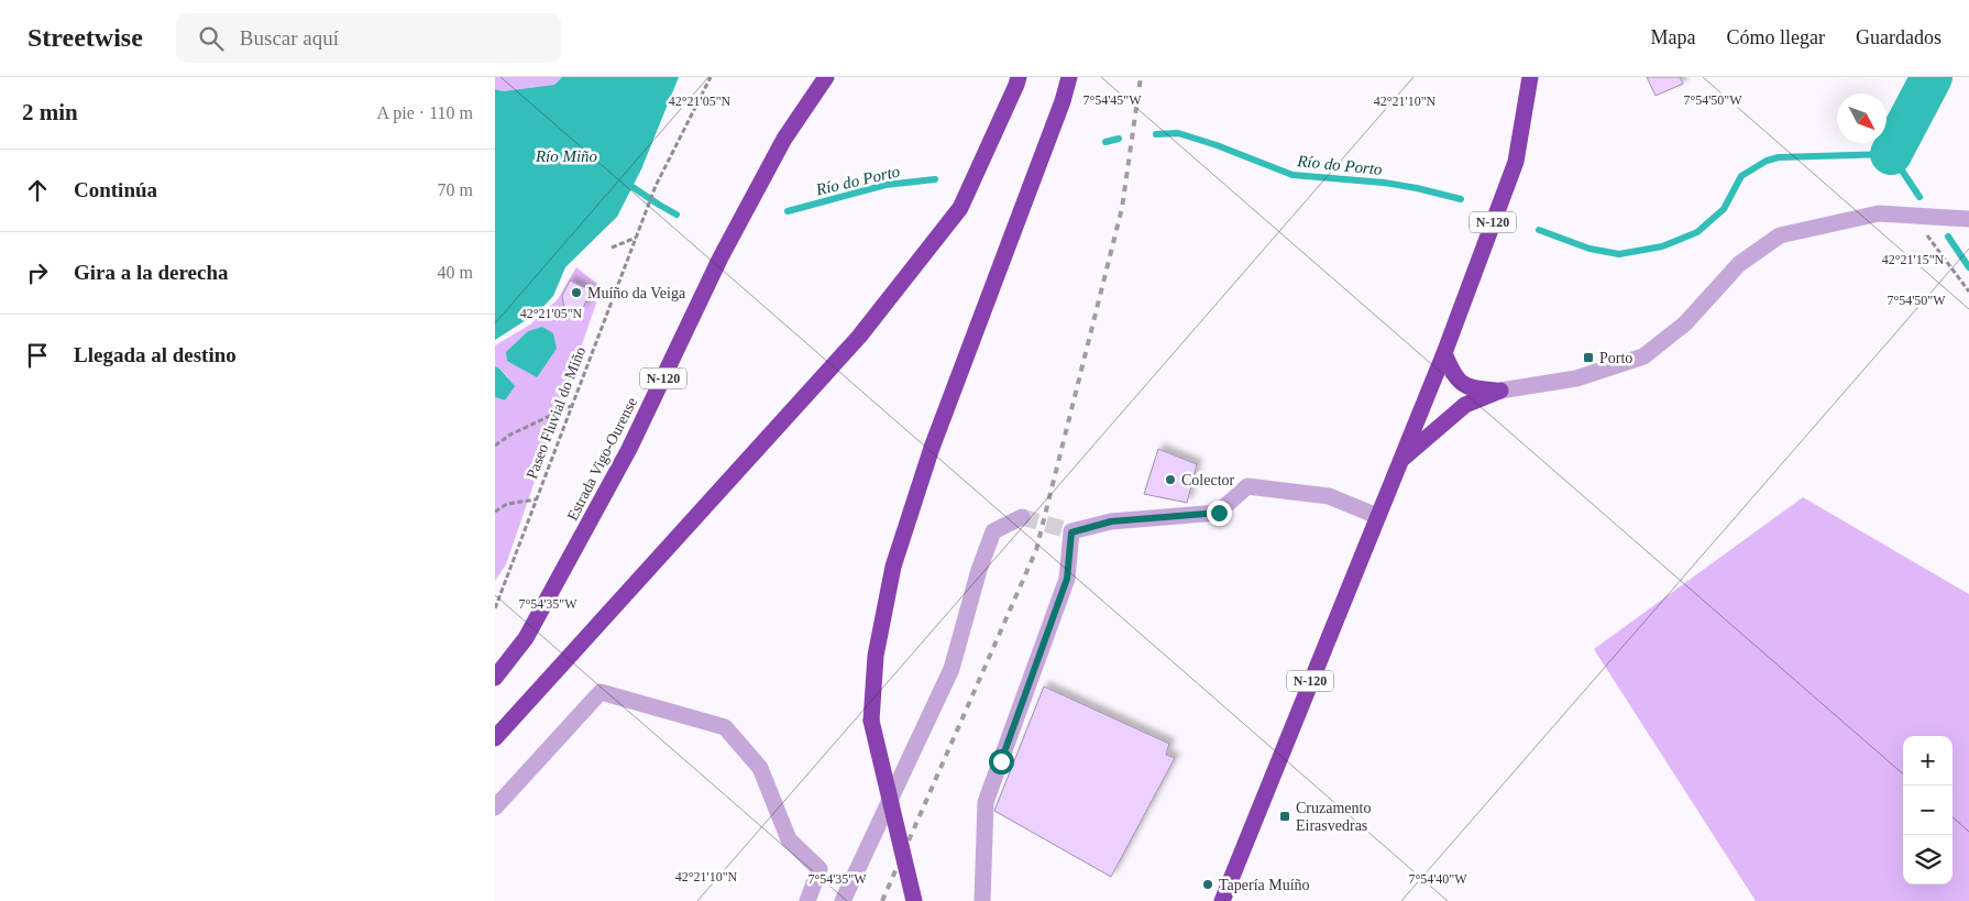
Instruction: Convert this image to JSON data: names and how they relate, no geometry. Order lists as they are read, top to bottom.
{
  "streets": {
    "highway": ["N-120", "Estrada Vigo-Ourense"],
    "path": ["Paseo Fluvial do Miño"]
  },
  "water": ["Río Miño", "Río do Porto"],
  "places": {
    "other": ["Muíño da Veiga", "Colector", "Tapería Muíño"],
    "transit": ["Porto", "Cruzamento Eirasvedras"]
  },
  "north": "bottom right",
  "page": {
    "header": "Streetwise",
    "search": "Buscar aquí",
    "nav": ["Mapa", "Cómo llegar", "Guardados"],
    "heading": ["2 min", "A pie · 110 m"],
    "list": [
      ["Continúa", "70 m"],
      ["Gira a la derecha", "40 m"],
      "Llegada al destino"
    ],
    "map_buttons": ["+", "−"]
  },
  "coordinates": [
    "7°54'45\"W",
    "7°54'50\"W",
    "42°21'05\"N",
    "42°21'10\"N",
    "42°21'15\"N",
    "7°54'35\"W",
    "7°54'40\"W"
  ]
}
